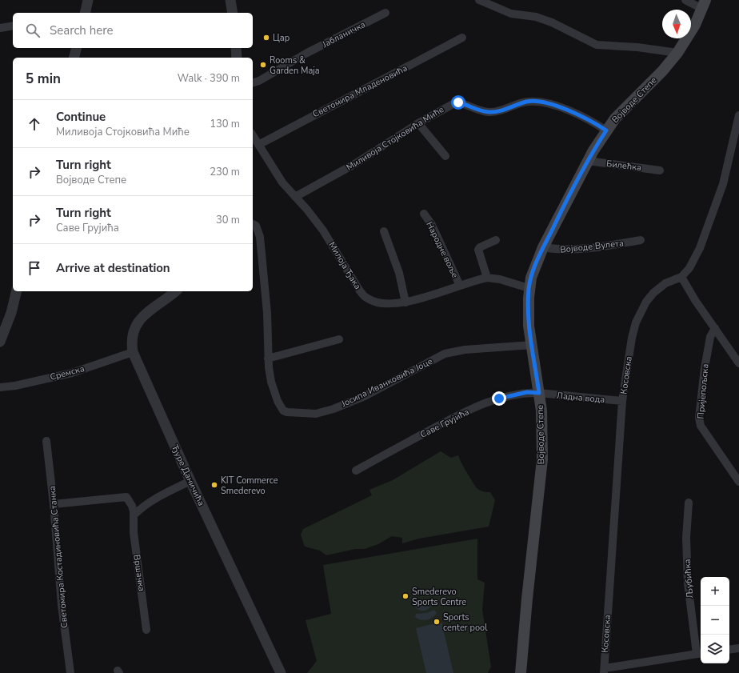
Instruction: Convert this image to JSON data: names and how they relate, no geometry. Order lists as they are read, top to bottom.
{
  "streets": {
    "main road": ["Војводе Степе"],
    "street": [
      "Јабланичка",
      "Светомира Младеновића",
      "Миливоја Стојковића Миће",
      "Билећка",
      "Војводе Вулета",
      "Народне воље",
      "Милоја Ђака",
      "Сремска",
      "Косовска",
      "Јосипа Иванковића Јоце",
      "Пријепољска",
      "Ладна вода",
      "Саве Грујића",
      "Ђуре Даничића",
      "Светомира Костадиновића Станка",
      "Вршачка",
      "Љубићка"
    ]
  },
  "crossings": [
    ["Светомира Младеновића", "Милоја Ђака"],
    ["Војводе Степе", "Миливоја Стојковића Миће"],
    ["Војводе Степе", "Билећка"],
    ["Војводе Степе", "Војводе Вулета"],
    ["Војводе Степе", "Милоја Ђака"],
    ["Војводе Степе", "Јосипа Иванковића Јоце"],
    ["Војводе Степе", "Ладна вода"],
    ["Војводе Степе", "Саве Грујића"],
    ["Миливоја Стојковића Миће", "Милоја Ђака"],
    ["Народне воље", "Милоја Ђака"],
    ["Сремска", "Ђуре Даничића"],
    ["Косовска", "Ладна вода"],
    ["Ладна вода", "Саве Грујића"],
    ["Светомира Костадиновића Станка", "Вршачка"]
  ],
  "places": [
    "Цар",
    "Rooms & Garden Maja",
    "KIT Commerce Smederevo",
    "Smederevo Sports Centre",
    "Sports center pool"
  ],
  "north": "bottom",
  "page": {
    "search": "Search here",
    "heading": ["5 min", "Walk · 390 m"],
    "list": [
      ["Continue", "Миливоја Стојковића Миће", "130 m"],
      ["Turn right", "Војводе Степе", "230 m"],
      ["Turn right", "Саве Грујића", "30 m"],
      "Arrive at destination"
    ],
    "map_buttons": ["+", "−"]
  }
}
